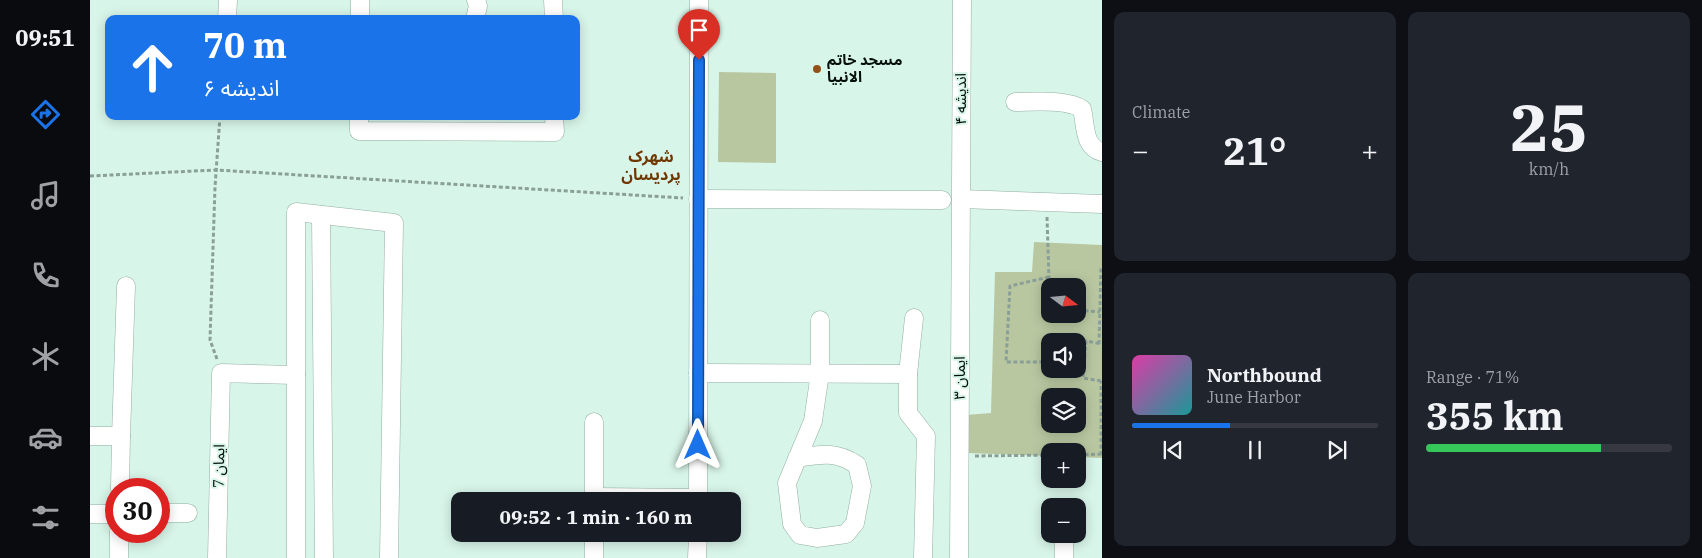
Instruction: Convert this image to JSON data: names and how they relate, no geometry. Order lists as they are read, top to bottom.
{
  "streets": {
    "street": ["انديشه ۴", "ایمان ۳", "ایمان 7"]
  },
  "crossings": [
    ["انديشه ۴", "ایمان ۳"]
  ],
  "districts": ["شهرک پردیسان"],
  "places": ["مسجد خاتم الانبیا"],
  "north": "right",
  "page": {
    "tabs": "09:51",
    "tile": [
      "Climate",
      ["25", "km/h"],
      ["Range · 71%", "355 km"]
    ],
    "turn": ["70 m", "اندیشه ۶"],
    "heat": ["−", "21°", "+"],
    "map_buttons": ["+", "−"],
    "song": ["Northbound", "June Harbor"],
    "limit": "30",
    "trip": "09:52 · 1 min · 160 m"
  }
}
